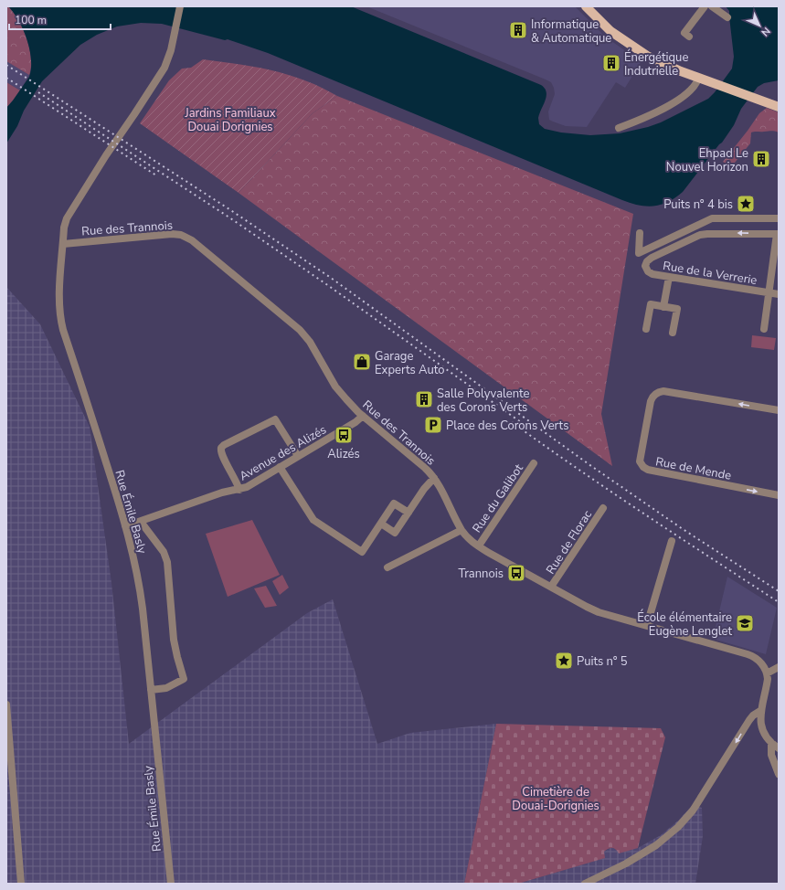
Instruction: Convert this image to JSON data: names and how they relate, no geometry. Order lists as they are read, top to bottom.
{
  "streets": {
    "street": [
      "Rue des Trannois",
      "Rue de la Verrerie",
      "Avenue des Alizés",
      "Rue de Mende",
      "Rue du Galibot",
      "Rue Émile Basly",
      "Rue de Florac"
    ]
  },
  "crossings": [
    ["Rue des Trannois", "Avenue des Alizés"],
    ["Rue des Trannois", "Rue du Galibot"],
    ["Rue des Trannois", "Rue Émile Basly"],
    ["Rue des Trannois", "Rue de Florac"],
    ["Avenue des Alizés", "Rue Émile Basly"]
  ],
  "parks": ["Jardins Familiaux Douai Dorignies", "Cimetière de Douai-Dorignies"],
  "places": {
    "building": [
      "Informatique & Automatique",
      "Énergétique Indutrielle",
      "Ehpad Le Nouvel Horizon",
      "Salle Polyvalente des Corons Verts"
    ],
    "place": ["Puits n° 4 bis", "Puits n° 5"],
    "shop": ["Garage Experts Auto"],
    "parking": ["Place des Corons Verts"],
    "bus stop": ["Alizés", "Trannois"],
    "school or university": ["École élémentaire Eugène Lenglet"]
  },
  "scale_bar": "100 m",
  "north": "bottom right"
}
